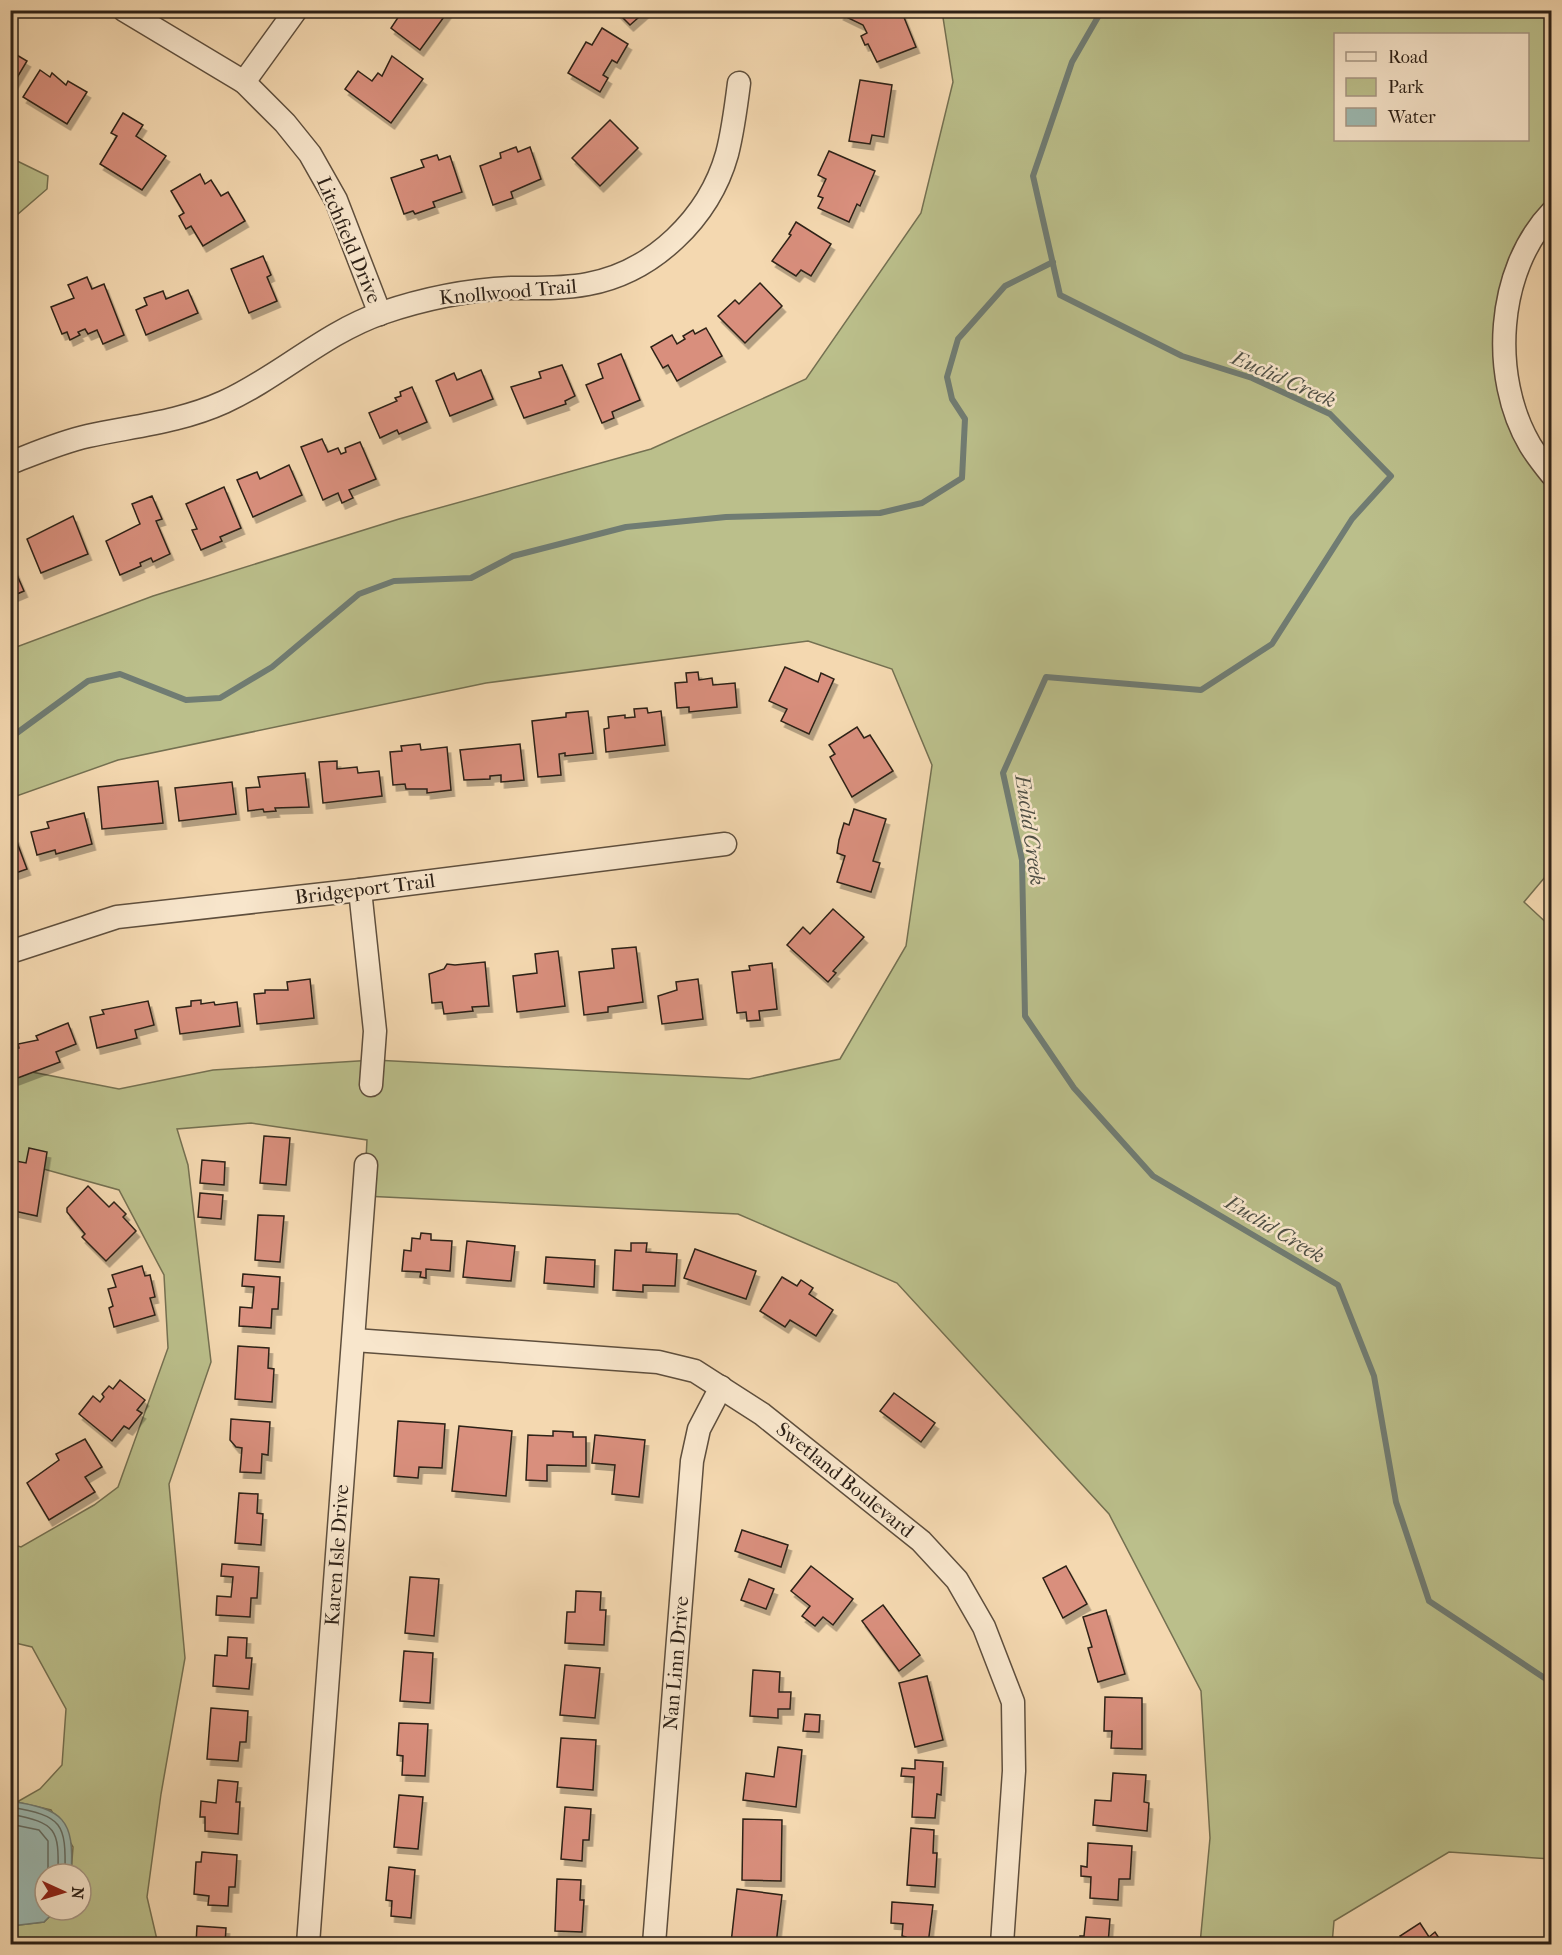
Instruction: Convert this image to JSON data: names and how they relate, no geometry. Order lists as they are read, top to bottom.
{
  "streets": {
    "street": [
      "Litchfield Drive",
      "Knollwood Trail",
      "Bridgeport Trail",
      "Swetland Boulevard",
      "Karen Isle Drive",
      "Nan Linn Drive"
    ]
  },
  "crossings": [
    ["Litchfield Drive", "Knollwood Trail"],
    ["Swetland Boulevard", "Karen Isle Drive"],
    ["Swetland Boulevard", "Nan Linn Drive"]
  ],
  "water": ["Euclid Creek"],
  "legend": ["Road", "Park", "Water"],
  "north": "right"
}
